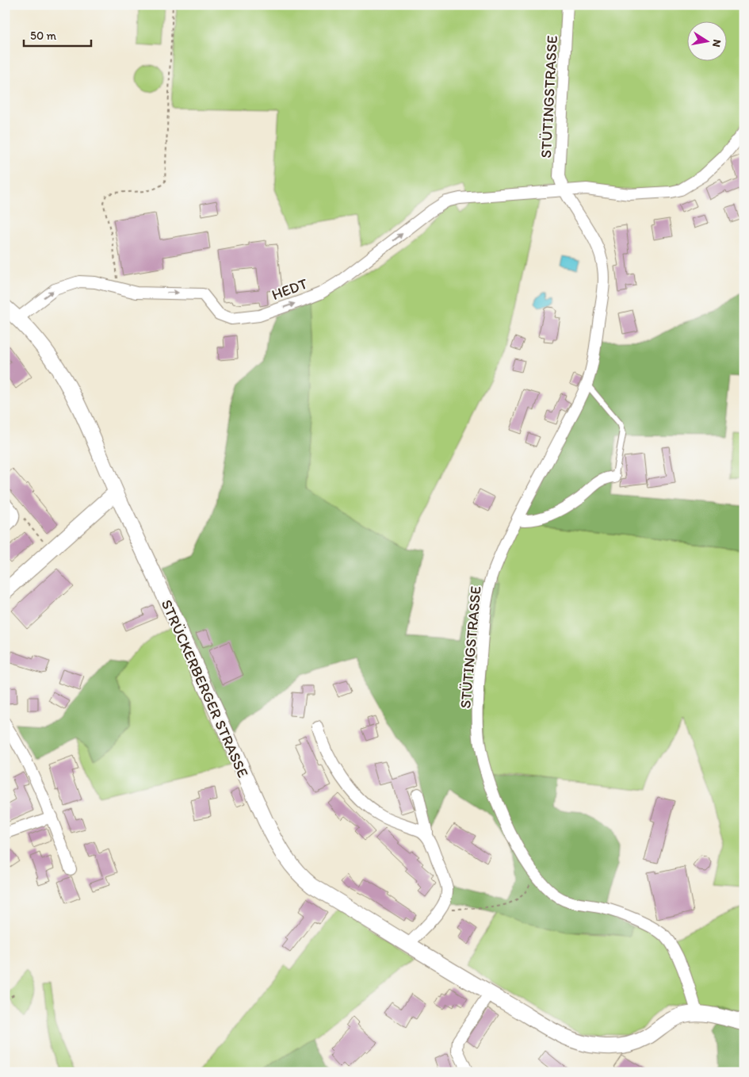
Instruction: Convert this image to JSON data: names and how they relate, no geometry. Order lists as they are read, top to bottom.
{
  "streets": {
    "main road": ["STRÜCKERBERGER STRASSE"],
    "street": ["STÜTINGSTRASSE", "HEDT"]
  },
  "crossings": [
    ["STÜTINGSTRASSE", "HEDT"],
    ["STÜTINGSTRASSE", "STRÜCKERBERGER STRASSE"],
    ["HEDT", "STRÜCKERBERGER STRASSE"]
  ],
  "one_way": ["HEDT"],
  "scale_bar": "50 m",
  "north": "right"
}
